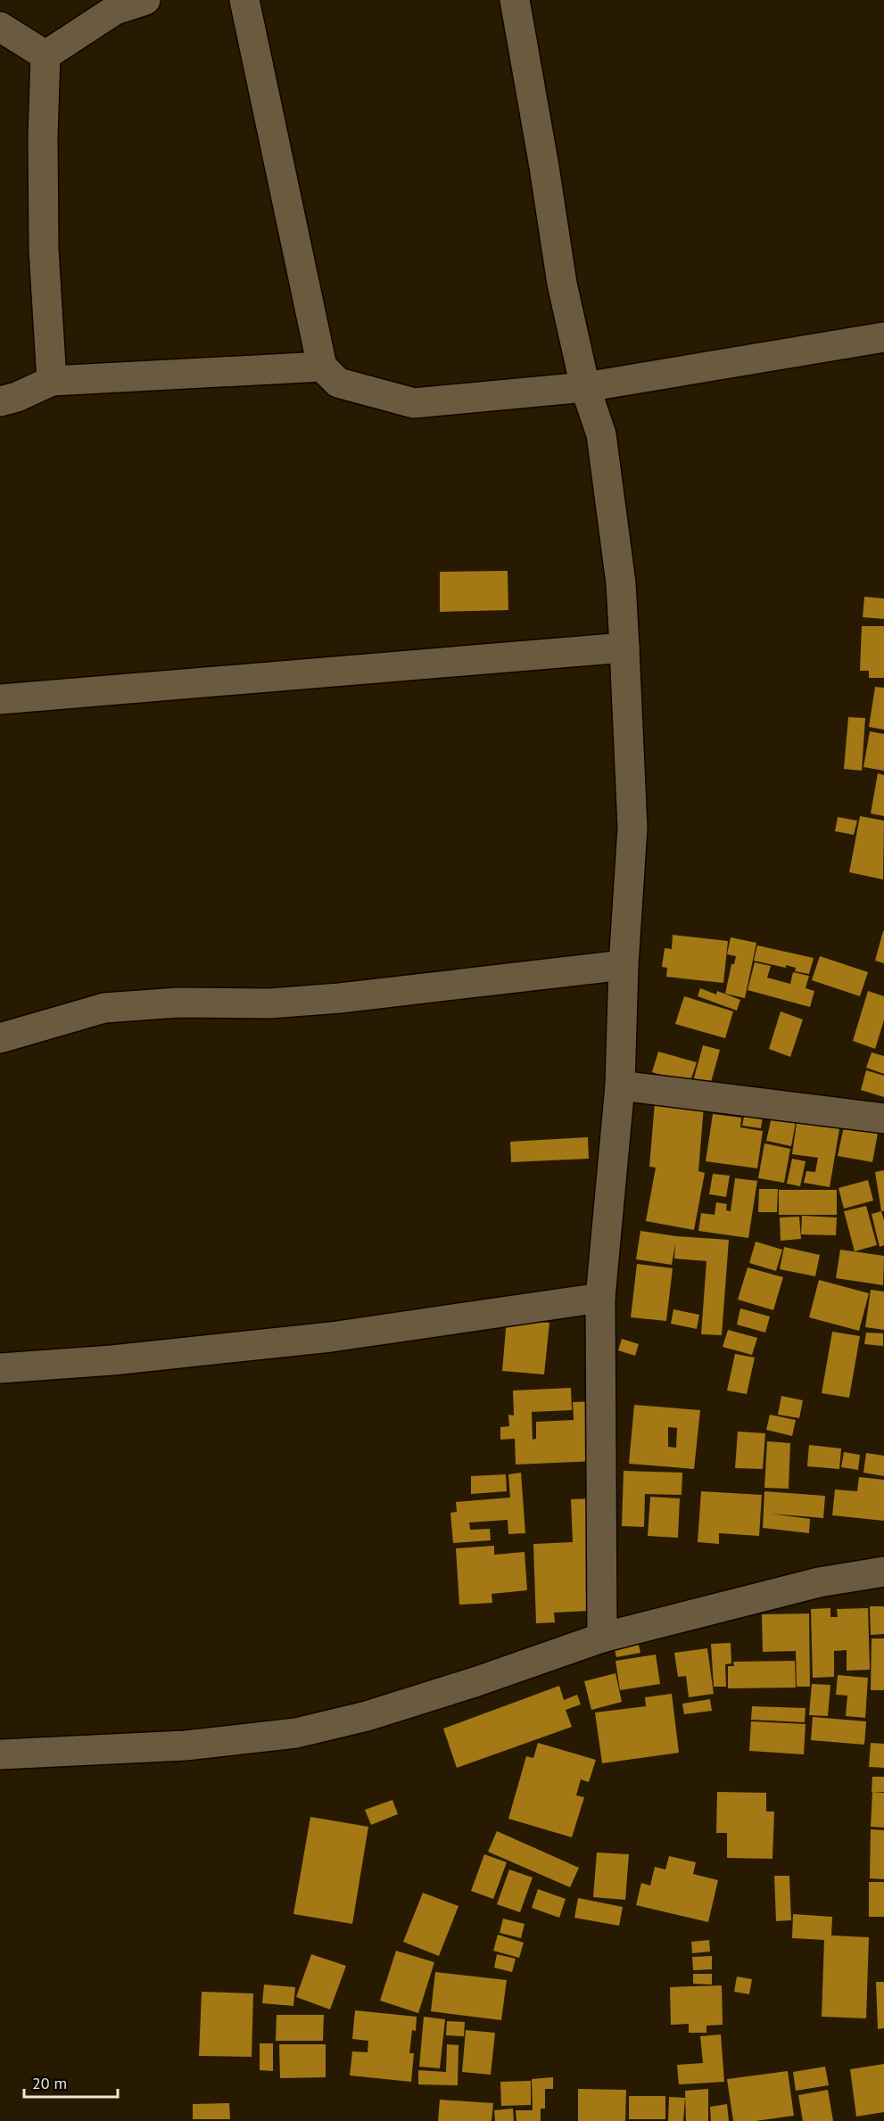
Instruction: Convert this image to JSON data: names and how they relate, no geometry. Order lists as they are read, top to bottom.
{
  "scale_bar": "20 m"
}
